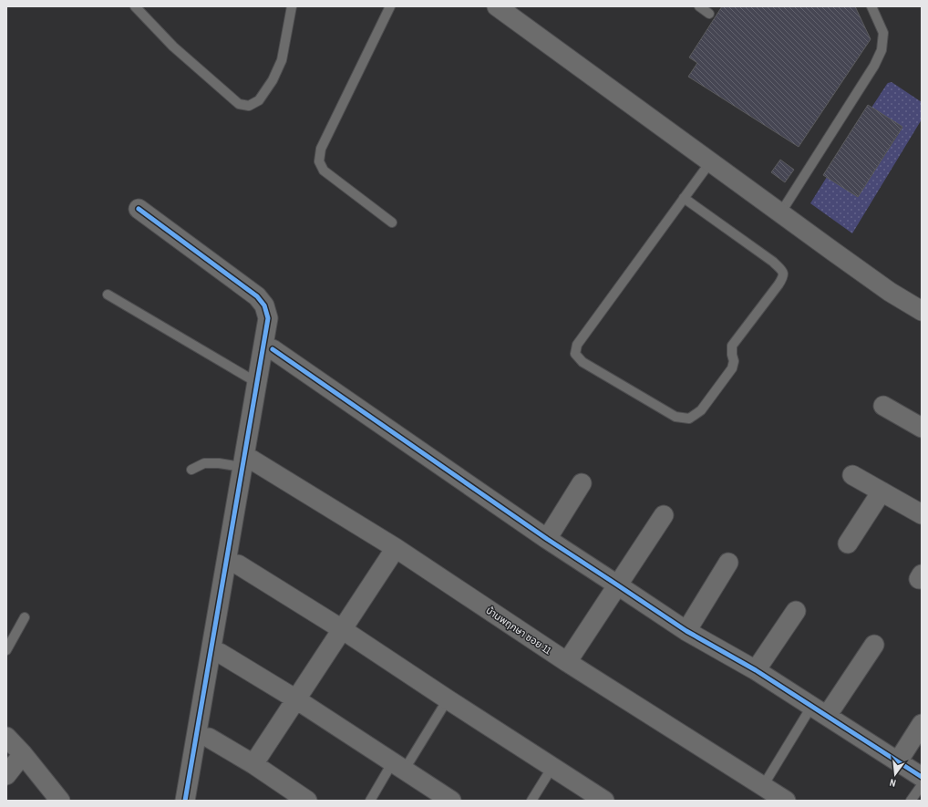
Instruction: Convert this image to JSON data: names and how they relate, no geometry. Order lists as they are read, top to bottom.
{
  "streets": {
    "street": ["บ้านพฤกษา ซอย 11"]
  },
  "north": "bottom"
}
